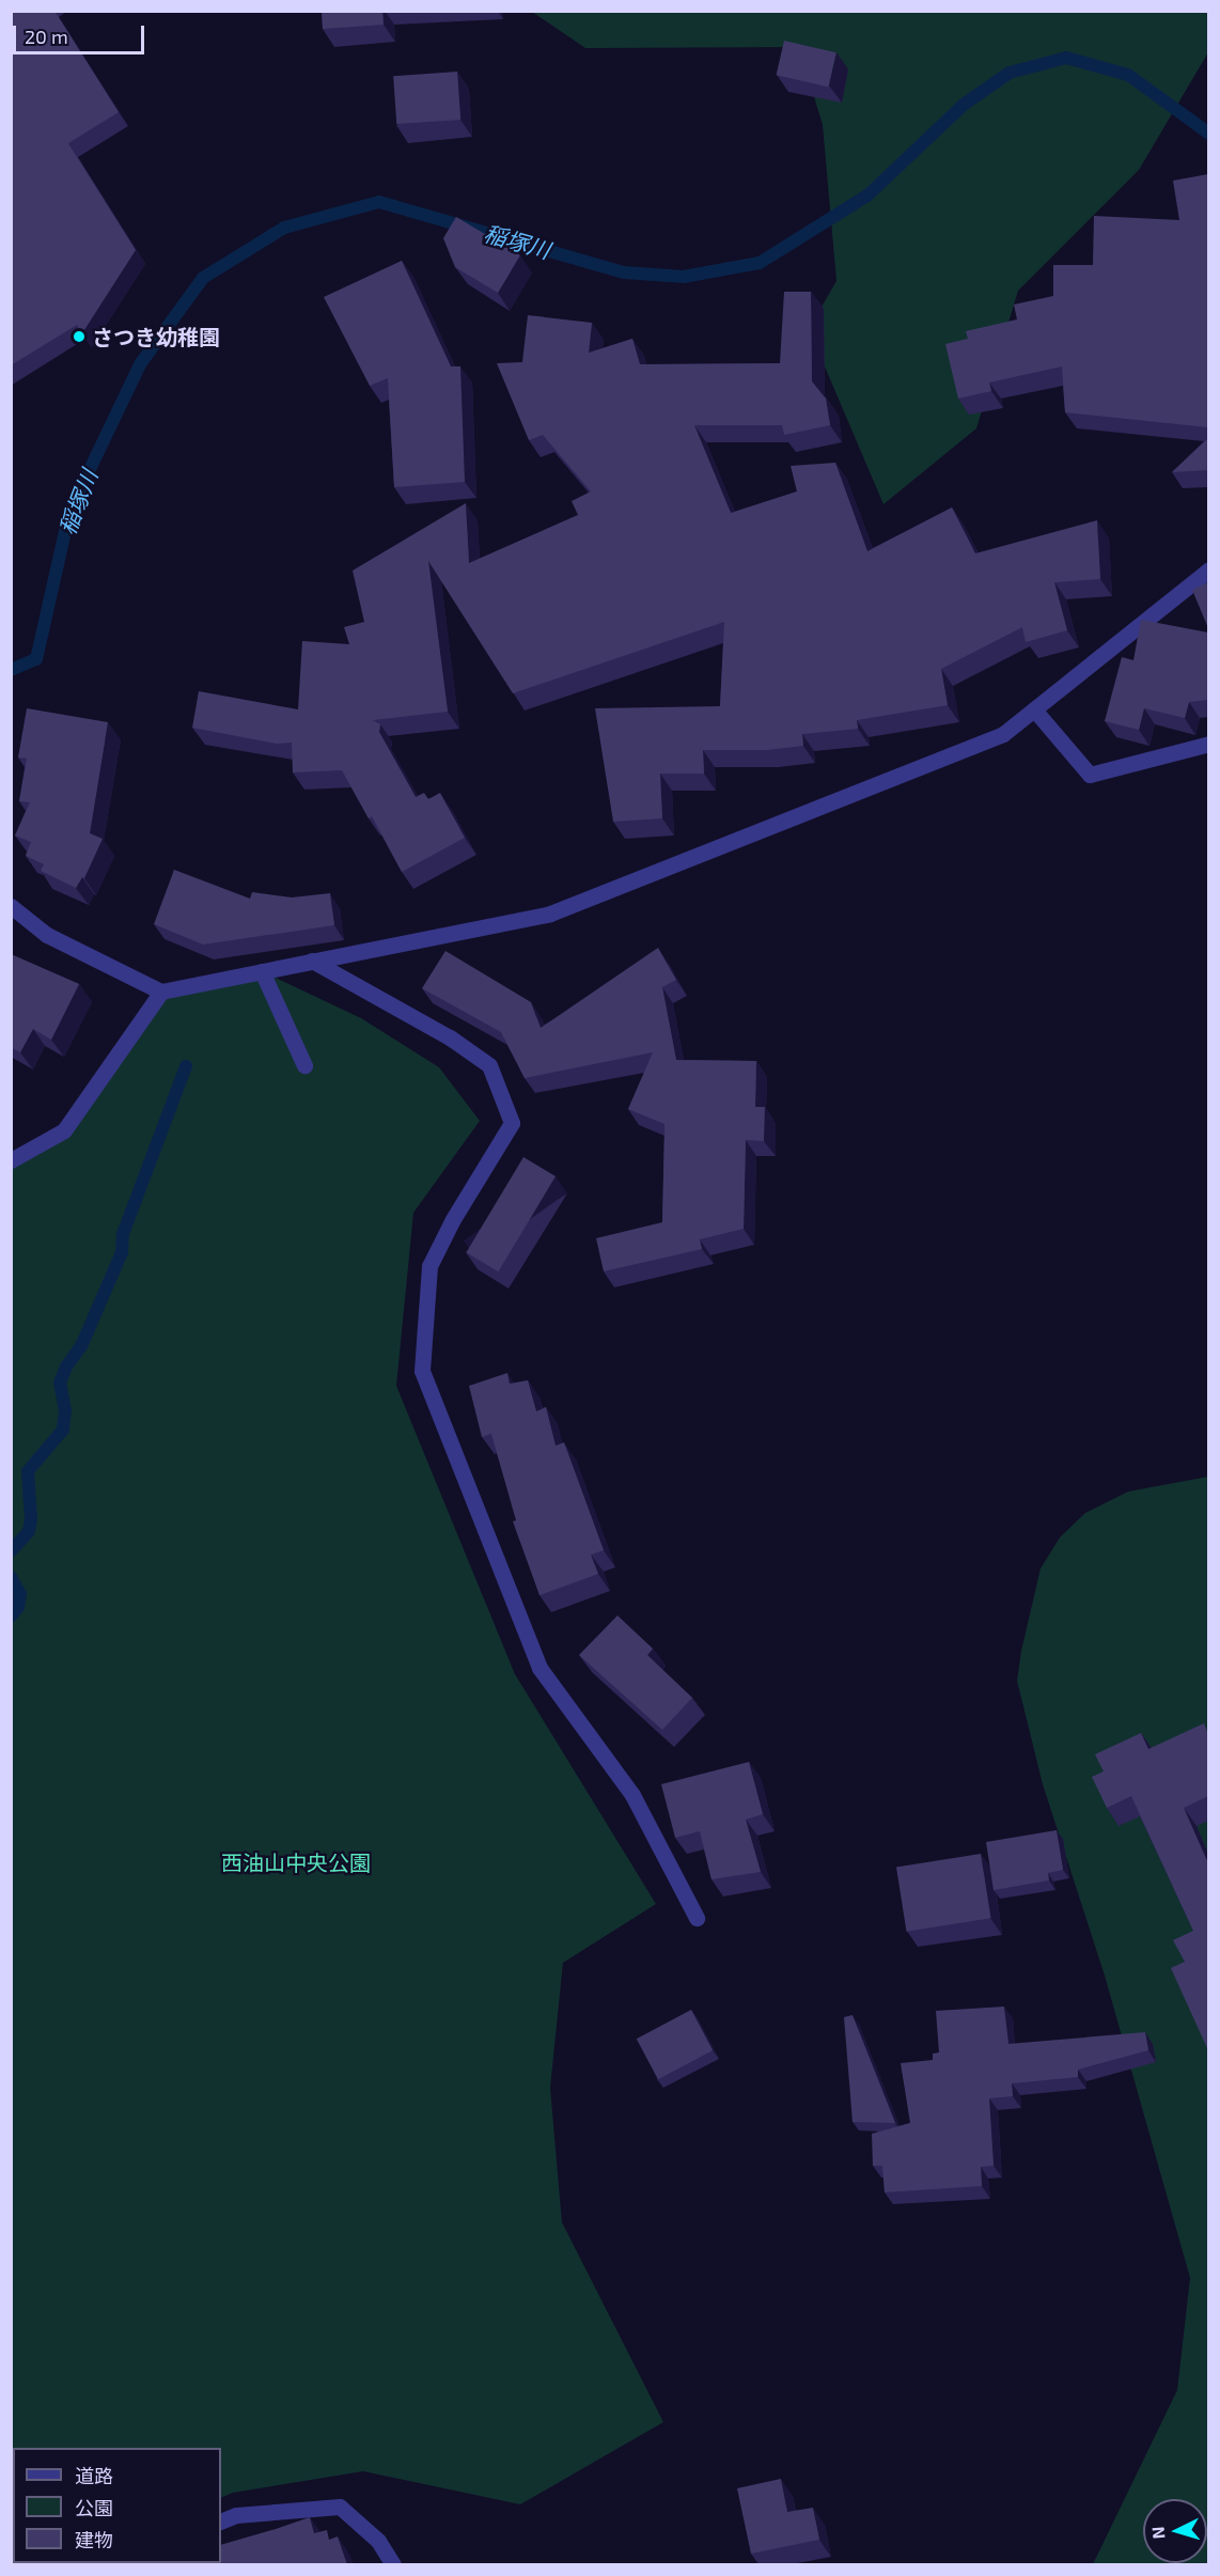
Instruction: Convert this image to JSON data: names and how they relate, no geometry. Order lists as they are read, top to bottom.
{
  "water": ["稲塚川"],
  "parks": ["西油山中央公園"],
  "places": ["さつき幼稚園"],
  "legend": ["道路", "公園", "建物"],
  "scale_bar": "20 m",
  "north": "left"
}
